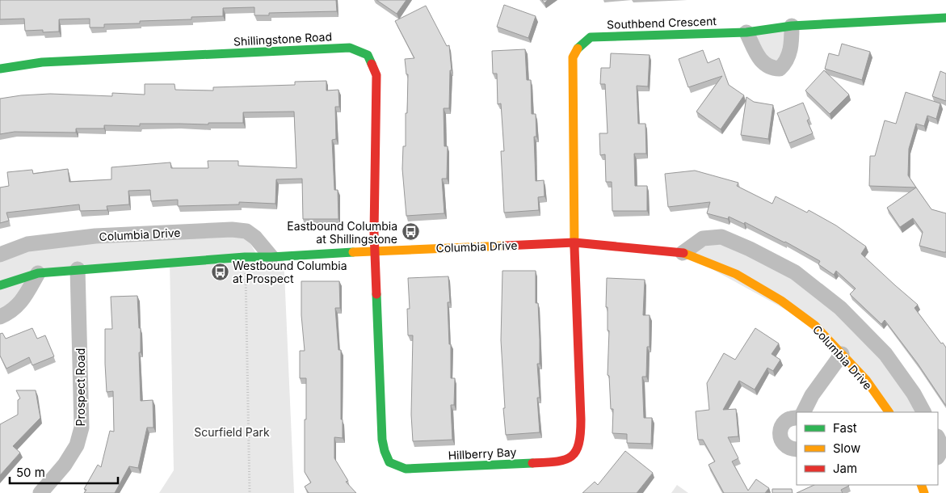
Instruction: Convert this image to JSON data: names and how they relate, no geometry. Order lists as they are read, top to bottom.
{
  "streets": {
    "street": [
      "Southbend Crescent",
      "Shillingstone Road",
      "Columbia Drive",
      "Prospect Road",
      "Hillberry Bay"
    ]
  },
  "crossings": [
    ["Southbend Crescent", "Columbia Drive"],
    ["Southbend Crescent", "Hillberry Bay"],
    ["Shillingstone Road", "Columbia Drive"],
    ["Shillingstone Road", "Hillberry Bay"],
    ["Columbia Drive", "Prospect Road"],
    ["Columbia Drive", "Hillberry Bay"]
  ],
  "parks": ["Scurfield Park"],
  "places": {
    "bus stop": ["Eastbound Columbia at Shillingstone", "Westbound Columbia at Prospect"]
  },
  "legend": ["Fast", "Slow", "Jam"],
  "scale_bar": "50 m"
}
